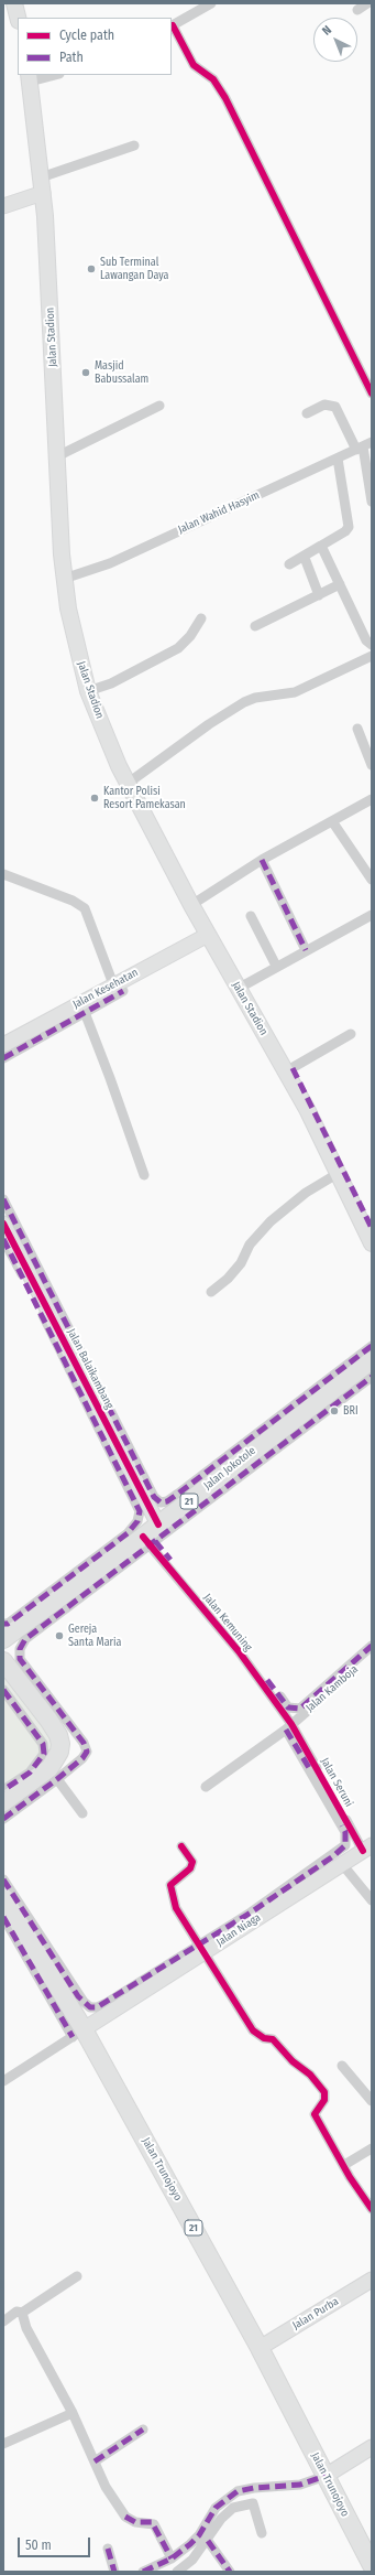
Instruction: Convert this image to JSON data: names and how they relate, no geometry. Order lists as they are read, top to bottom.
{
  "streets": {
    "highway": ["Jalan Jokotole", "21", "Jalan Trunojoyo"],
    "main road": ["Jalan Stadion"],
    "street": [
      "Jalan Wahid Hasyim",
      "Jalan Kesehatan",
      "Jalan Balaikambang",
      "Jalan Kemuning",
      "Jalan Kamboja",
      "Jalan Seruni",
      "Jalan Niaga",
      "Jalan Purba"
    ]
  },
  "crossings": [
    ["Jalan Stadion", "Jalan Wahid Hasyim"],
    ["Jalan Stadion", "Jalan Kesehatan"],
    ["Jalan Balaikambang", "Jalan Jokotole"],
    ["Jalan Balaikambang", "Jalan Kemuning"],
    ["Jalan Jokotole", "Jalan Kemuning"],
    ["Jalan Kemuning", "Jalan Kamboja"],
    ["Jalan Kemuning", "Jalan Seruni"],
    ["Jalan Kamboja", "Jalan Seruni"],
    ["Jalan Seruni", "Jalan Niaga"],
    ["Jalan Niaga", "Jalan Trunojoyo"],
    ["Jalan Trunojoyo", "Jalan Purba"]
  ],
  "places": [
    "Sub Terminal Lawangan Daya",
    "Masjid Babussalam",
    "Kantor Polisi Resort Pamekasan",
    "BRI",
    "Gereja Santa Maria"
  ],
  "legend": ["Cycle path", "Path"],
  "scale_bar": "50 m",
  "north": "top left"
}
